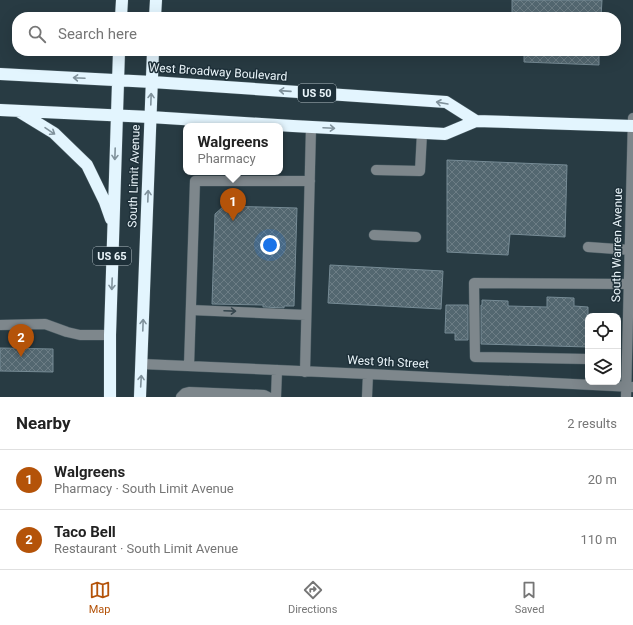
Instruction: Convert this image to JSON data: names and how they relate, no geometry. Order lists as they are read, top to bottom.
{
  "streets": {
    "highway": [
      "West Broadway Boulevard",
      "US 50",
      "South Limit Avenue",
      "US 65"
    ],
    "street": ["South Warren Avenue", "West 9th Street"]
  },
  "crossings": [
    ["West Broadway Boulevard", "South Limit Avenue"],
    ["South Limit Avenue", "West 9th Street"],
    ["South Warren Avenue", "West 9th Street"]
  ],
  "page": {
    "search": "Search here",
    "popup": ["Walgreens", "Pharmacy"],
    "pins": ["1", "2"],
    "heading": ["Nearby", "2 results"],
    "list": [
      {
        "mark": "1",
        "name": "Walgreens",
        "note": "Pharmacy · South Limit Avenue",
        "value": "20 m"
      },
      {
        "mark": "2",
        "name": "Taco Bell",
        "note": "Restaurant · South Limit Avenue",
        "value": "110 m"
      }
    ],
    "nav": ["Map", "Directions", "Saved"]
  }
}
